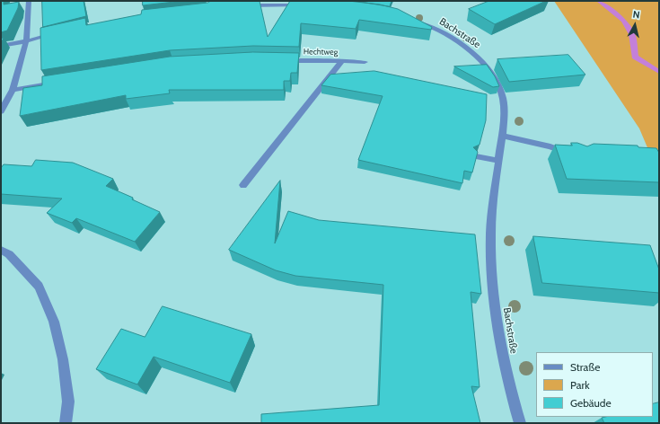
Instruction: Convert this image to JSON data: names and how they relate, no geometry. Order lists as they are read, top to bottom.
{
  "streets": {
    "street": ["Bachstraße", "Hechtweg"]
  },
  "legend": ["Straße", "Park", "Gebäude"],
  "north": "top"
}
